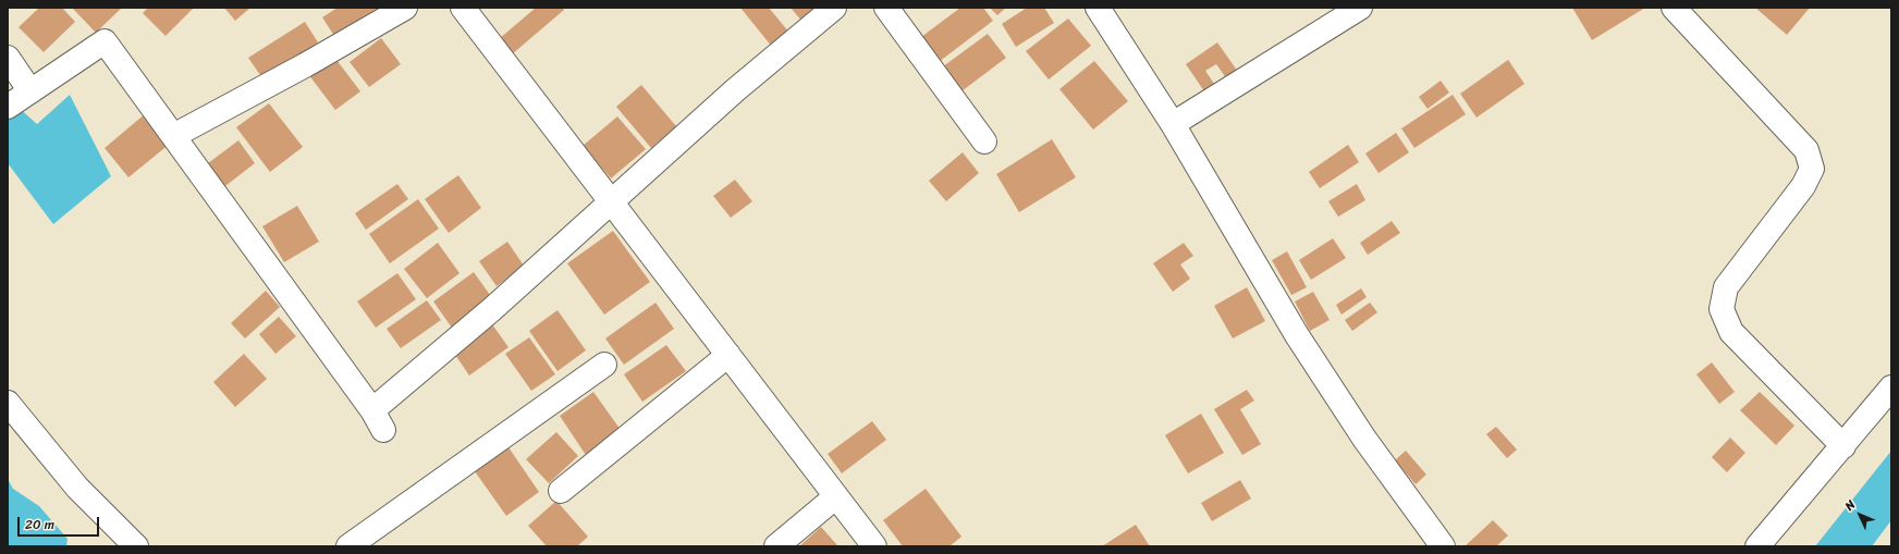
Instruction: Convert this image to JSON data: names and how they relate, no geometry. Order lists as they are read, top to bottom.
{
  "scale_bar": "20 m",
  "north": "top left"
}
